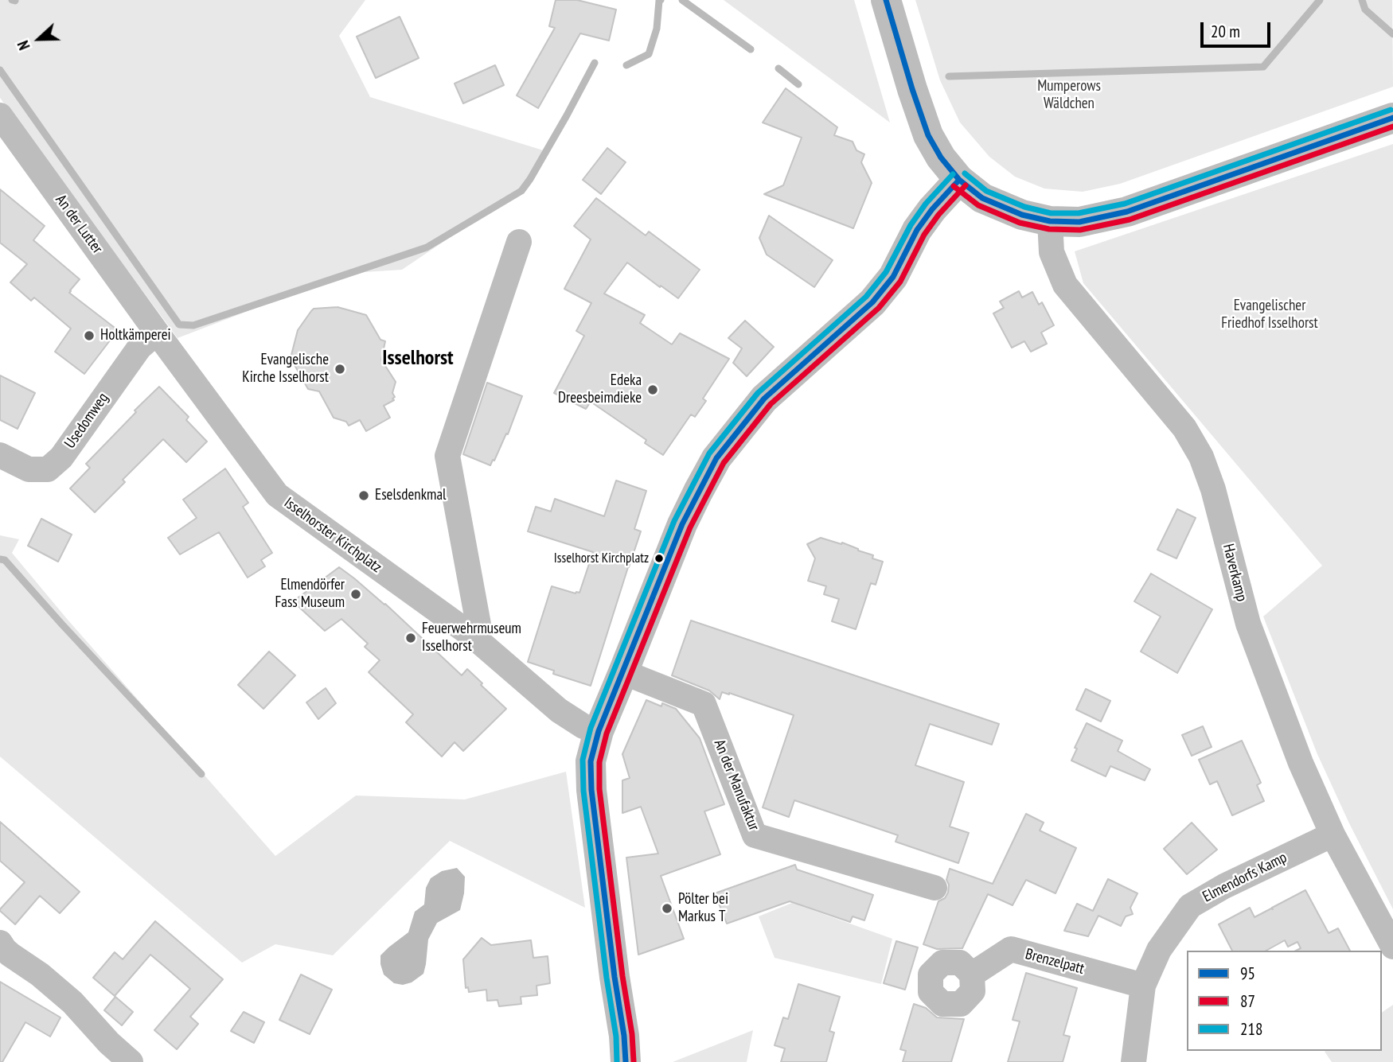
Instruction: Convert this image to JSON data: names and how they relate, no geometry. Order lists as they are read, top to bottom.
{
  "streets": {
    "street": [
      "An der Lutter",
      "Usedomweg",
      "Isselhorster Kirchplatz",
      "Haverkamp",
      "An der Manufaktur",
      "Elmendorfs Kamp",
      "Brenzelpatt"
    ]
  },
  "crossings": [
    ["An der Lutter", "Usedomweg"],
    ["An der Lutter", "Isselhorster Kirchplatz"],
    ["Usedomweg", "Isselhorster Kirchplatz"],
    ["Haverkamp", "Elmendorfs Kamp"],
    ["Elmendorfs Kamp", "Brenzelpatt"]
  ],
  "districts": ["Isselhorst"],
  "parks": ["Mumperows Wäldchen", "Evangelischer Friedhof Isselhorst"],
  "places": [
    "Holtkämperei",
    "Evangelische Kirche Isselhorst",
    "Edeka Dreesbeimdieke",
    "Eselsdenkmal",
    "Isselhorst Kirchplatz",
    "Elmendörfer Fass Museum",
    "Feuerwehrmuseum Isselhorst",
    "Pölter bei Markus T"
  ],
  "lines": ["transit line 95", "transit line 218", "transit line 87"],
  "legend": ["95", "87", "218"],
  "scale_bar": "20 m",
  "north": "left"
}
